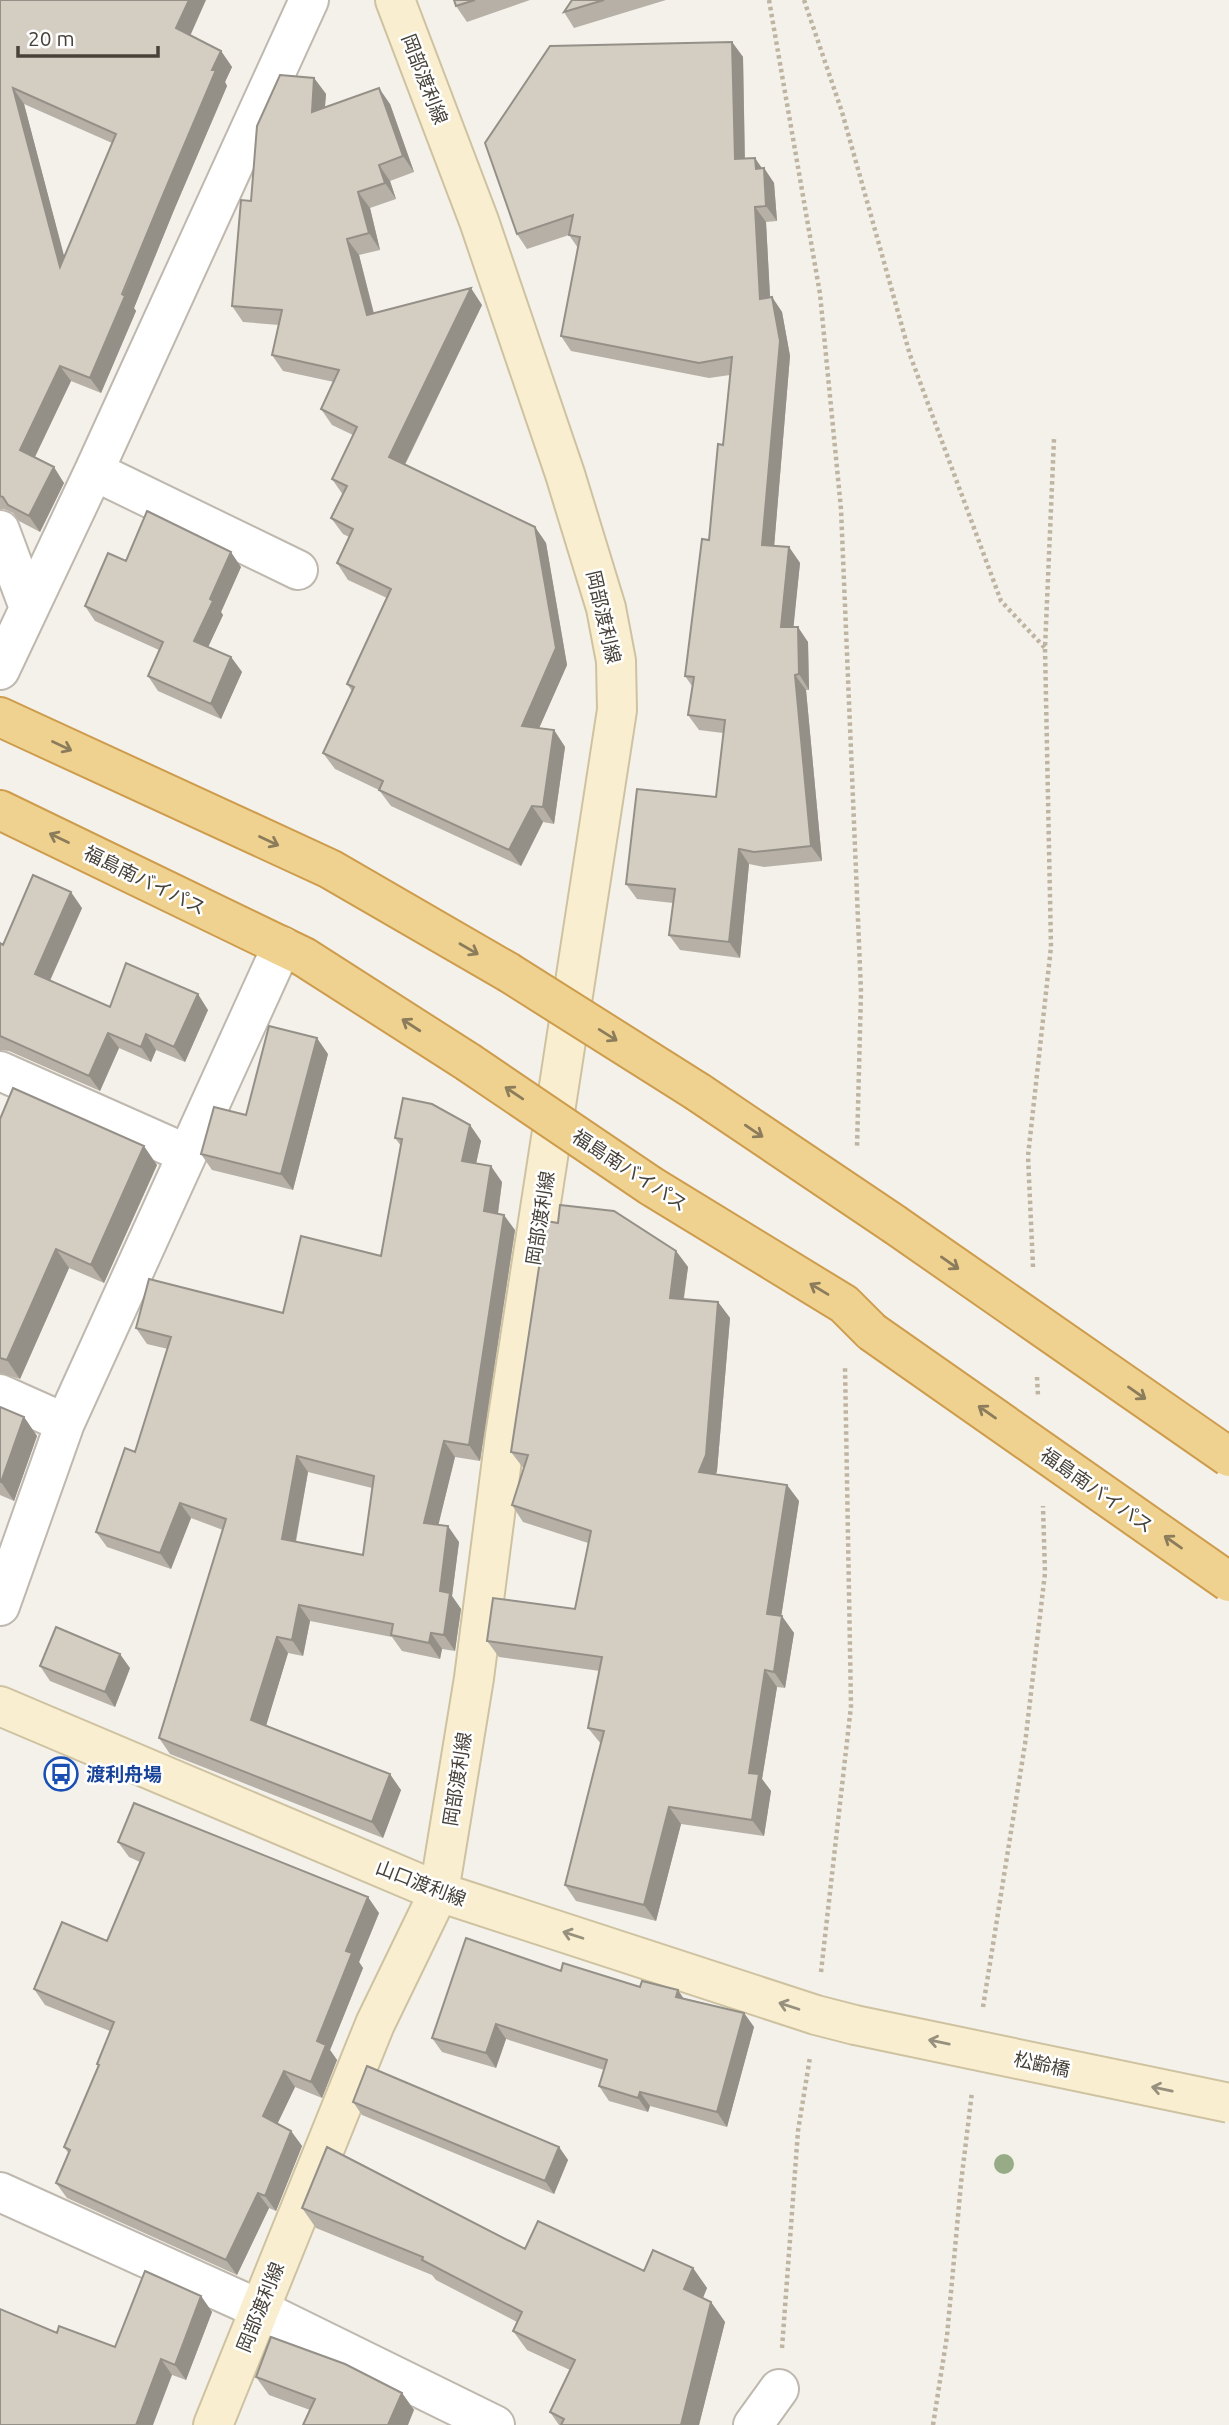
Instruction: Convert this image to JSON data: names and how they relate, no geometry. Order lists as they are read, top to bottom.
{
  "streets": {
    "highway": ["福島南バイパス"],
    "main road": ["岡部渡利線", "山口渡利線", "松齢橋"]
  },
  "crossings": [
    ["岡部渡利線", "山口渡利線"],
    ["山口渡利線", "松齢橋"]
  ],
  "one_way": ["山口渡利線", "松齢橋"],
  "places": {
    "bus stop": ["渡利舟場"]
  },
  "scale_bar": "20 m"
}
